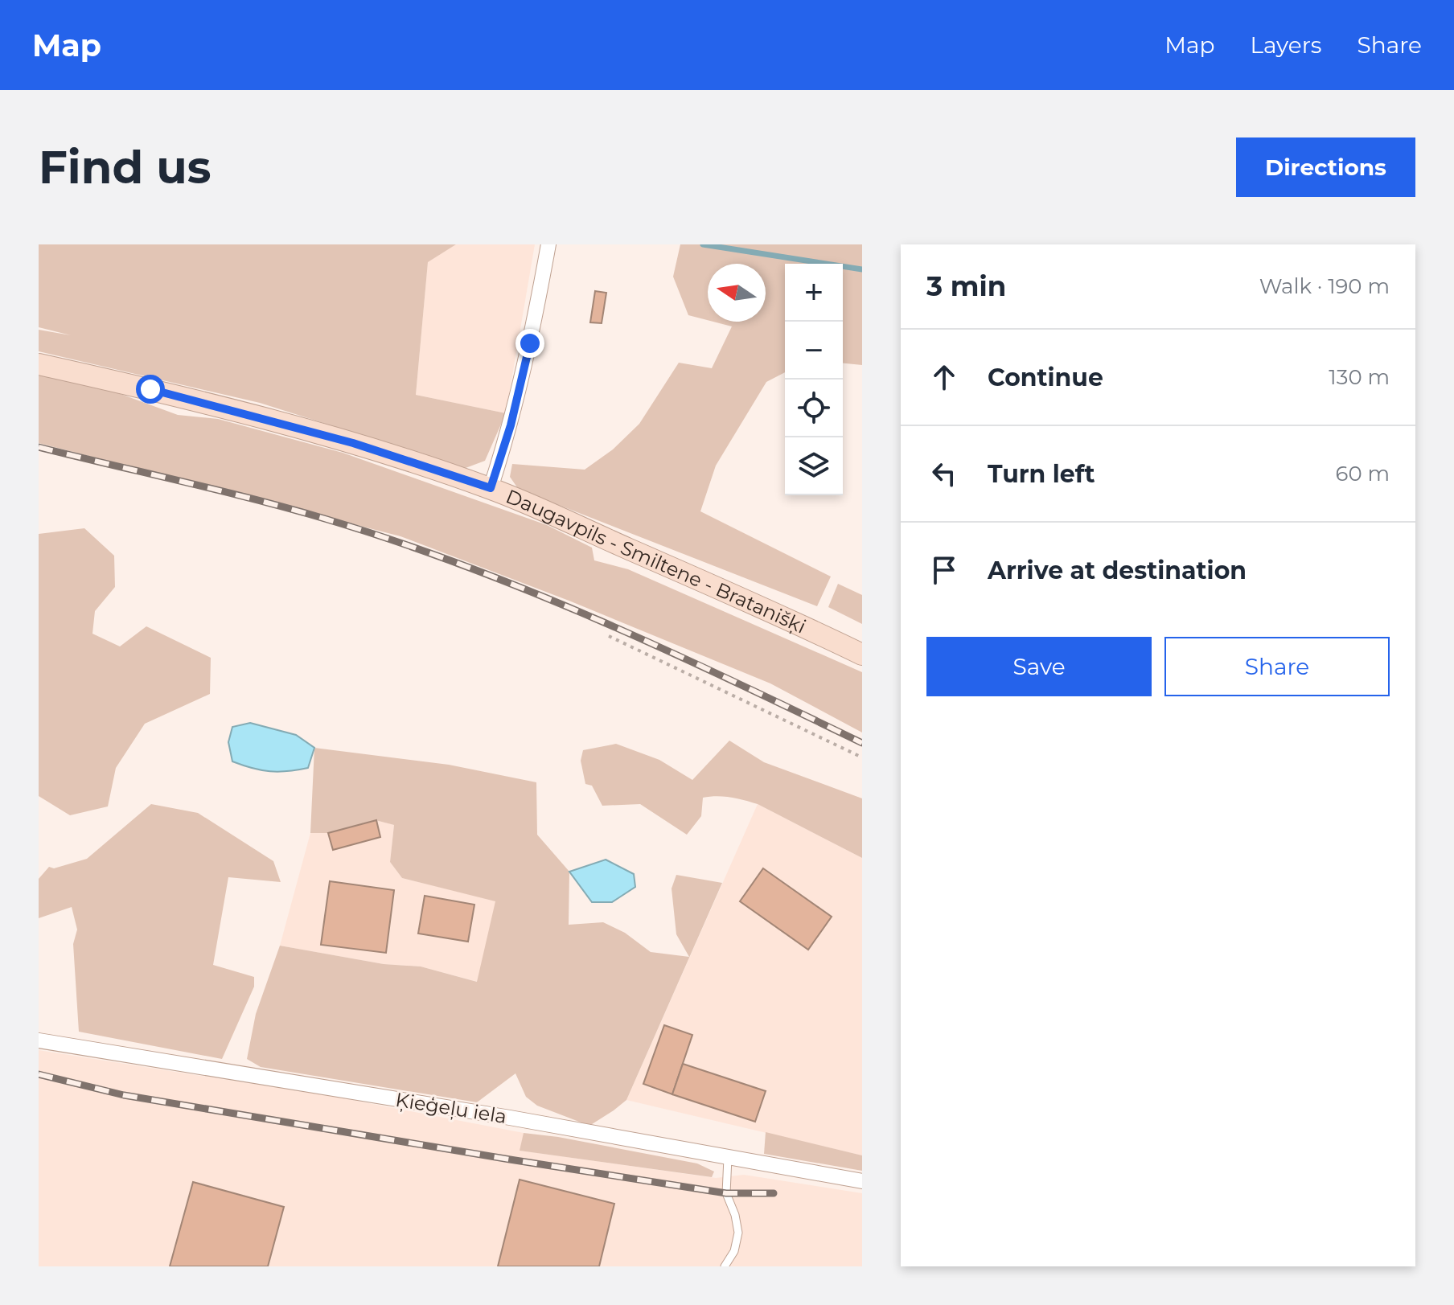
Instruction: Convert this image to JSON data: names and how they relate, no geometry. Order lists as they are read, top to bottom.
{
  "streets": {
    "main road": ["Daugavpils - Smiltene - Bratanišķi"],
    "street": ["Ķieģeļu iela"]
  },
  "north": "left",
  "page": {
    "header": "Map",
    "nav": ["Map", "Layers", "Share"],
    "buttons": [
      "Directions",
      ["Save", "Share"]
    ],
    "title": "Find us",
    "heading": ["3 min", "Walk · 190 m"],
    "map_buttons": ["+", "−"],
    "list": [
      ["Continue", "130 m"],
      ["Turn left", "60 m"],
      "Arrive at destination"
    ]
  }
}
